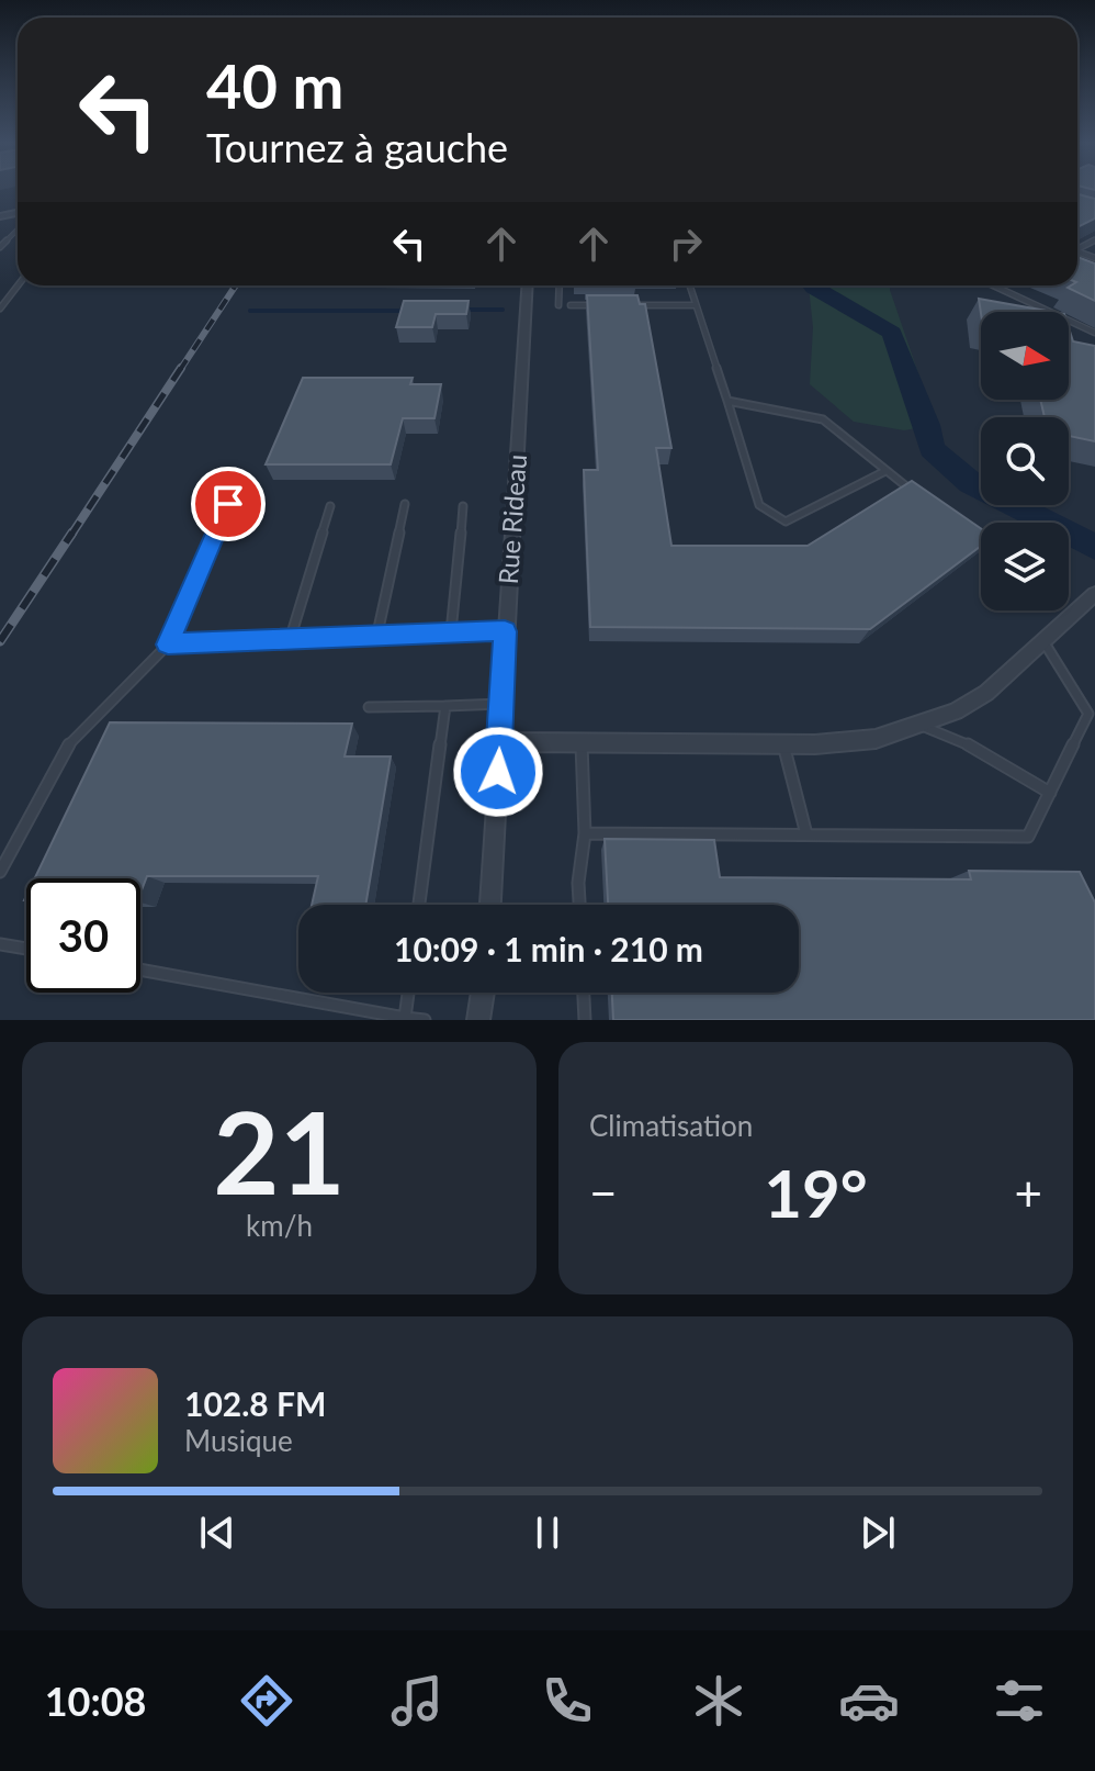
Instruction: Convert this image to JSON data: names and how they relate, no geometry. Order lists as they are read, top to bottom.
{
  "streets": {
    "street": ["Rue Rideau"]
  },
  "north": "right",
  "page": {
    "turn": ["40 m", "Tournez à gauche"],
    "limit": "30",
    "trip": "10:09 · 1 min · 210 m",
    "tile": [
      ["21", "km/h"],
      "Climatisation"
    ],
    "heat": ["−", "19°", "+"],
    "song": ["102.8 FM", "Musique"],
    "tabs": "10:08"
  }
}
